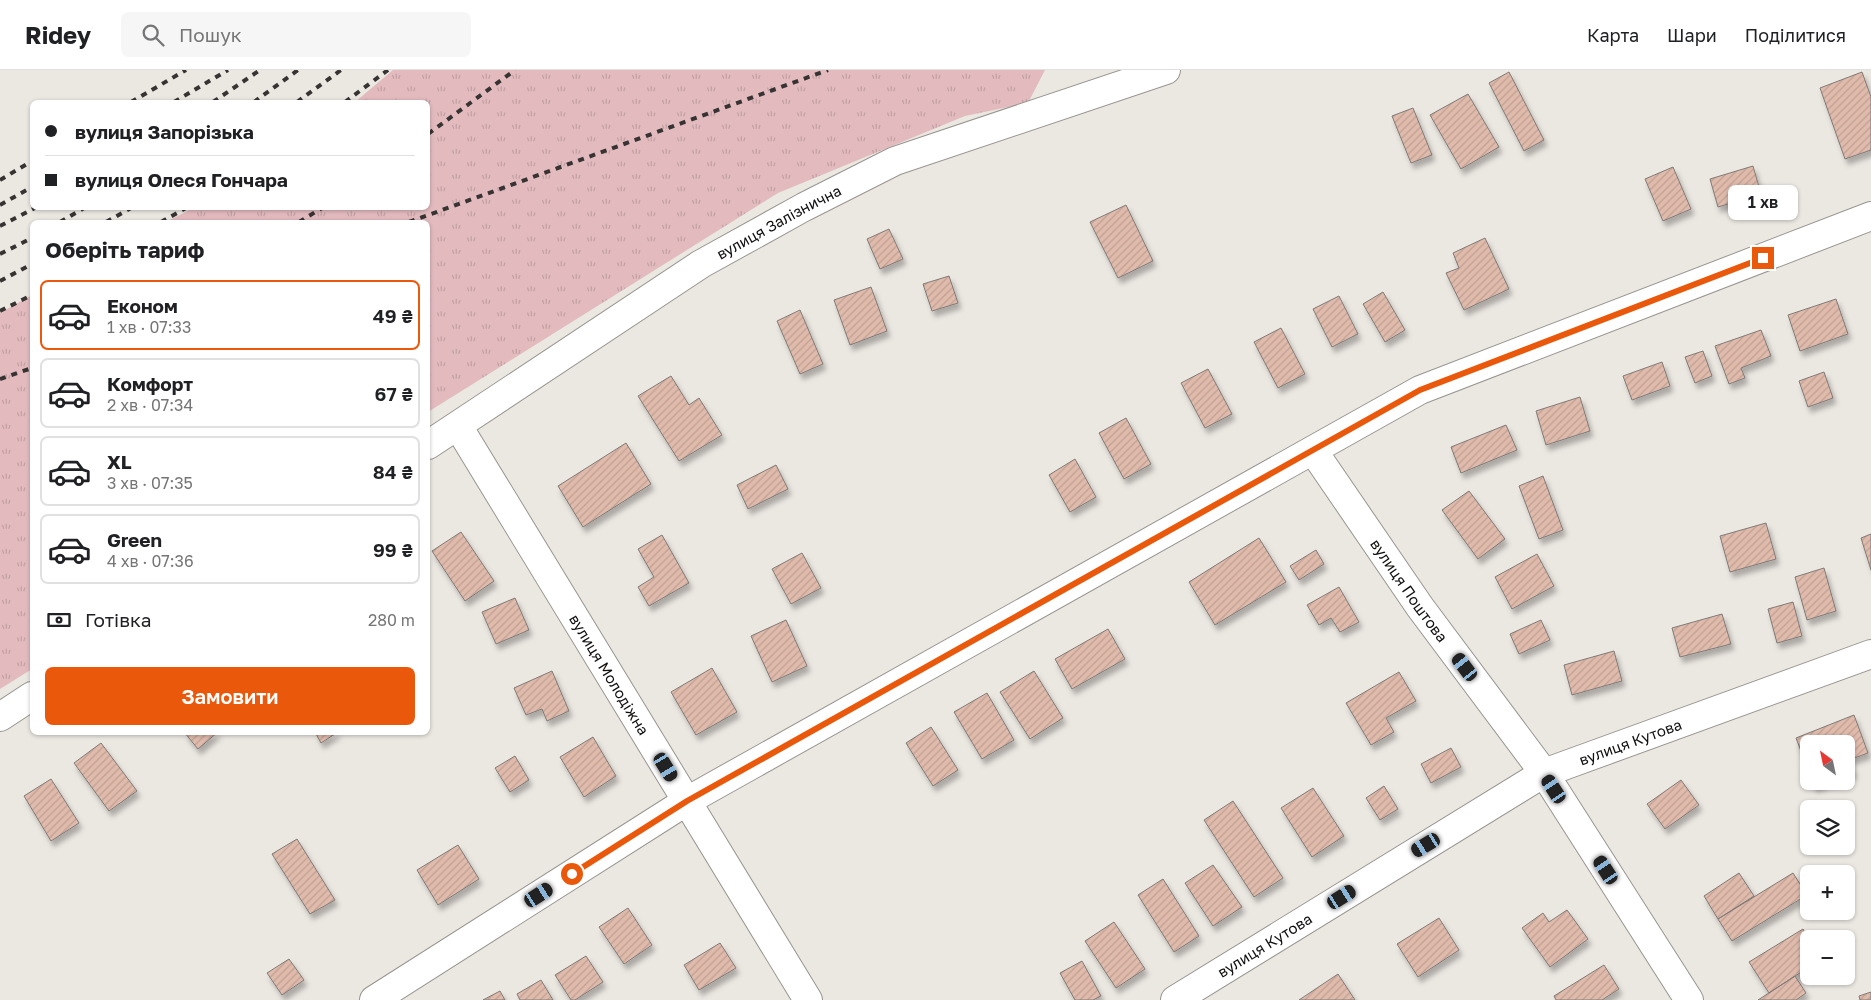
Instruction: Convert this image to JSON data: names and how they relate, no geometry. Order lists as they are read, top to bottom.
{
  "streets": {
    "street": [
      "вулиця Залізнична",
      "вулиця Поштова",
      "вулиця Молодіжна",
      "вулиця Кутова"
    ]
  },
  "crossings": [
    ["вулиця Залізнична", "вулиця Молодіжна"],
    ["вулиця Поштова", "вулиця Кутова"]
  ],
  "north": "top left",
  "page": {
    "header": "Ridey",
    "search": "Пошук",
    "nav": ["Карта", "Шари", "Поділитися"],
    "banner": ["вулиця Запорізька", "вулиця Олеся Гончара"],
    "bubble": "1 хв",
    "heading": "Оберіть тариф",
    "list": [
      {
        "name": "Економ",
        "note": "1 хв · 07:33",
        "value": "49 ₴"
      },
      {
        "name": "Комфорт",
        "note": "2 хв · 07:34",
        "value": "67 ₴"
      },
      {
        "name": "XL",
        "note": "3 хв · 07:35",
        "value": "84 ₴"
      },
      {
        "name": "Green",
        "note": "4 хв · 07:36",
        "value": "99 ₴"
      }
    ],
    "pay": ["Готівка", "280 m"],
    "buttons": "Замовити",
    "map_buttons": ["+", "−"]
  }
}
